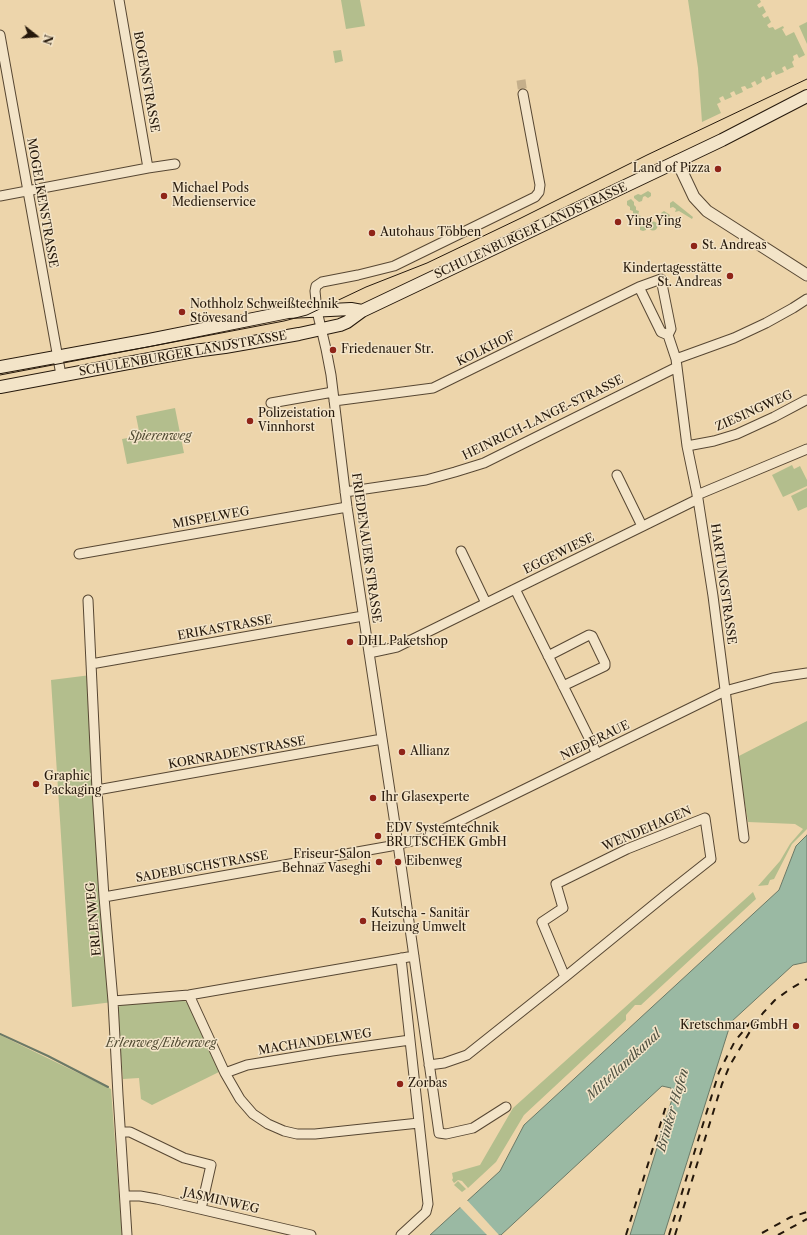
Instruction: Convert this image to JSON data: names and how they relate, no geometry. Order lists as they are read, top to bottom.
{
  "streets": {
    "main road": ["SCHULENBURGER LANDSTRASSE"],
    "street": [
      "BOGENSTRASSE",
      "MOGELKENSTRASSE",
      "KOLKHOF",
      "ZIESINGWEG",
      "HEINRICH-LANGE-STRASSE",
      "MISPELWEG",
      "FRIEDENAUER STRASSE",
      "EGGEWIESE",
      "HARTUNGSTRASSE",
      "ERIKASTRASSE",
      "NIEDERAUE",
      "KORNRADENSTRASSE",
      "WENDEHAGEN",
      "SADEBUSCHSTRASSE",
      "ERLENWEG",
      "MACHANDELWEG",
      "JASMINWEG"
    ]
  },
  "crossings": [
    ["MOGELKENSTRASSE", "SCHULENBURGER LANDSTRASSE"],
    ["SCHULENBURGER LANDSTRASSE", "FRIEDENAUER STRASSE"],
    ["KOLKHOF", "FRIEDENAUER STRASSE"],
    ["KOLKHOF", "HARTUNGSTRASSE"],
    ["ZIESINGWEG", "HARTUNGSTRASSE"],
    ["HEINRICH-LANGE-STRASSE", "FRIEDENAUER STRASSE"],
    ["HEINRICH-LANGE-STRASSE", "HARTUNGSTRASSE"],
    ["MISPELWEG", "FRIEDENAUER STRASSE"],
    ["FRIEDENAUER STRASSE", "EGGEWIESE"],
    ["FRIEDENAUER STRASSE", "ERIKASTRASSE"],
    ["FRIEDENAUER STRASSE", "NIEDERAUE"],
    ["FRIEDENAUER STRASSE", "KORNRADENSTRASSE"],
    ["FRIEDENAUER STRASSE", "WENDEHAGEN"],
    ["FRIEDENAUER STRASSE", "SADEBUSCHSTRASSE"],
    ["EGGEWIESE", "HARTUNGSTRASSE"],
    ["HARTUNGSTRASSE", "NIEDERAUE"],
    ["ERIKASTRASSE", "ERLENWEG"],
    ["NIEDERAUE", "SADEBUSCHSTRASSE"],
    ["KORNRADENSTRASSE", "ERLENWEG"],
    ["SADEBUSCHSTRASSE", "ERLENWEG"],
    ["ERLENWEG", "JASMINWEG"]
  ],
  "water": ["Mittellandkanal", "Brinker Hafen"],
  "parks": ["Spierenweg", "Erlenweg/Eibenweg"],
  "places": [
    "Land of Pizza",
    "Michael Pods Medienservice",
    "Ying Ying",
    "Autohaus Többen",
    "St. Andreas",
    "Kindertagesstätte St. Andreas",
    "Nothholz Schweißtechnik Stövesand",
    "Friedenauer Str.",
    "Polizeistation Vinnhorst",
    "DHL Paketshop",
    "Allianz",
    "Graphic Packaging",
    "Ihr Glasexperte",
    "EDV Systemtechnik BRUTSCHEK GmbH",
    "Friseur-Salon Behnaz Vaseghi",
    "Eibenweg",
    "Kutscha - Sanitär Heizung Umwelt",
    "Kretschmar GmbH",
    "Zorbas"
  ],
  "north": "right"
}
